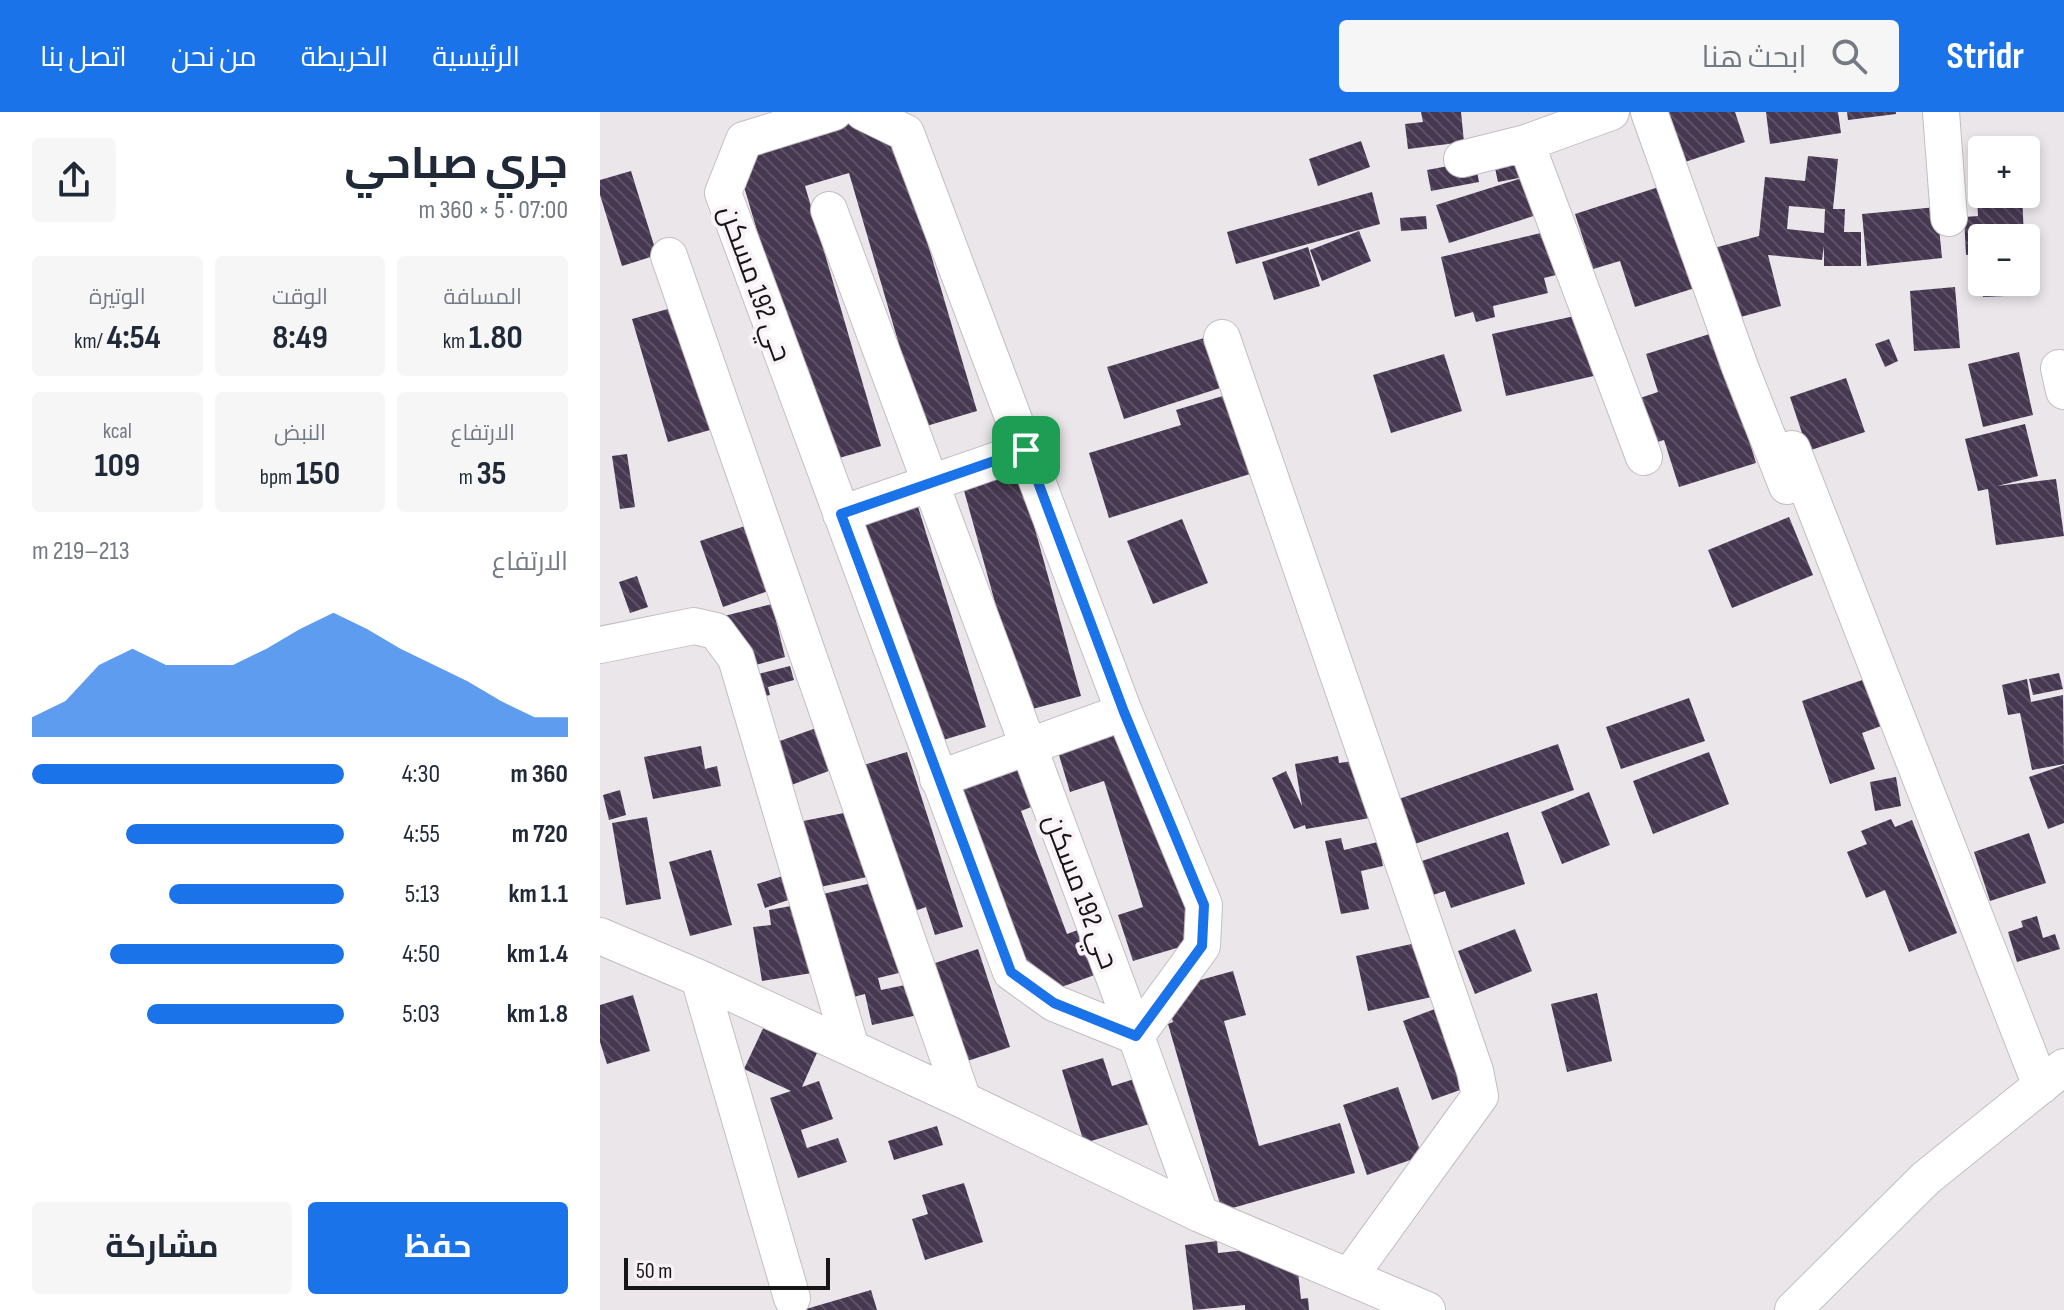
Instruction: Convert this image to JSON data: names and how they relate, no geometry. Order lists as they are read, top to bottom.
{
  "streets": {
    "street": ["حي 192 مسكن"]
  },
  "scale_bar": "50 m",
  "page": {
    "header": "Stridr",
    "search": "ابحث هنا",
    "nav": [
      "الرئيسية",
      "الخريطة",
      "من نحن",
      "اتصل بنا"
    ],
    "heading": ["جري صباحي", "07:00 · 5 × 360 m"],
    "map_buttons": ["+", "−"],
    "stats": [
      ["المسافة", "1.80 km"],
      ["الوقت", "8:49"],
      ["الوتيرة", "4:54 /km"],
      ["الارتفاع", "35 m"],
      ["النبض", "150 bpm"],
      ["kcal", "109"]
    ],
    "chart": ["الارتفاع", "213–219 m"],
    "list": [
      {
        "name": "360 m",
        "note": "4:30"
      },
      {
        "name": "720 m",
        "note": "4:55"
      },
      {
        "name": "1.1 km",
        "note": "5:13"
      },
      {
        "name": "1.4 km",
        "note": "4:50"
      },
      {
        "name": "1.8 km",
        "note": "5:03"
      }
    ],
    "buttons": ["حفظ", "مشاركة"],
    "scale": "50 m"
  }
}
